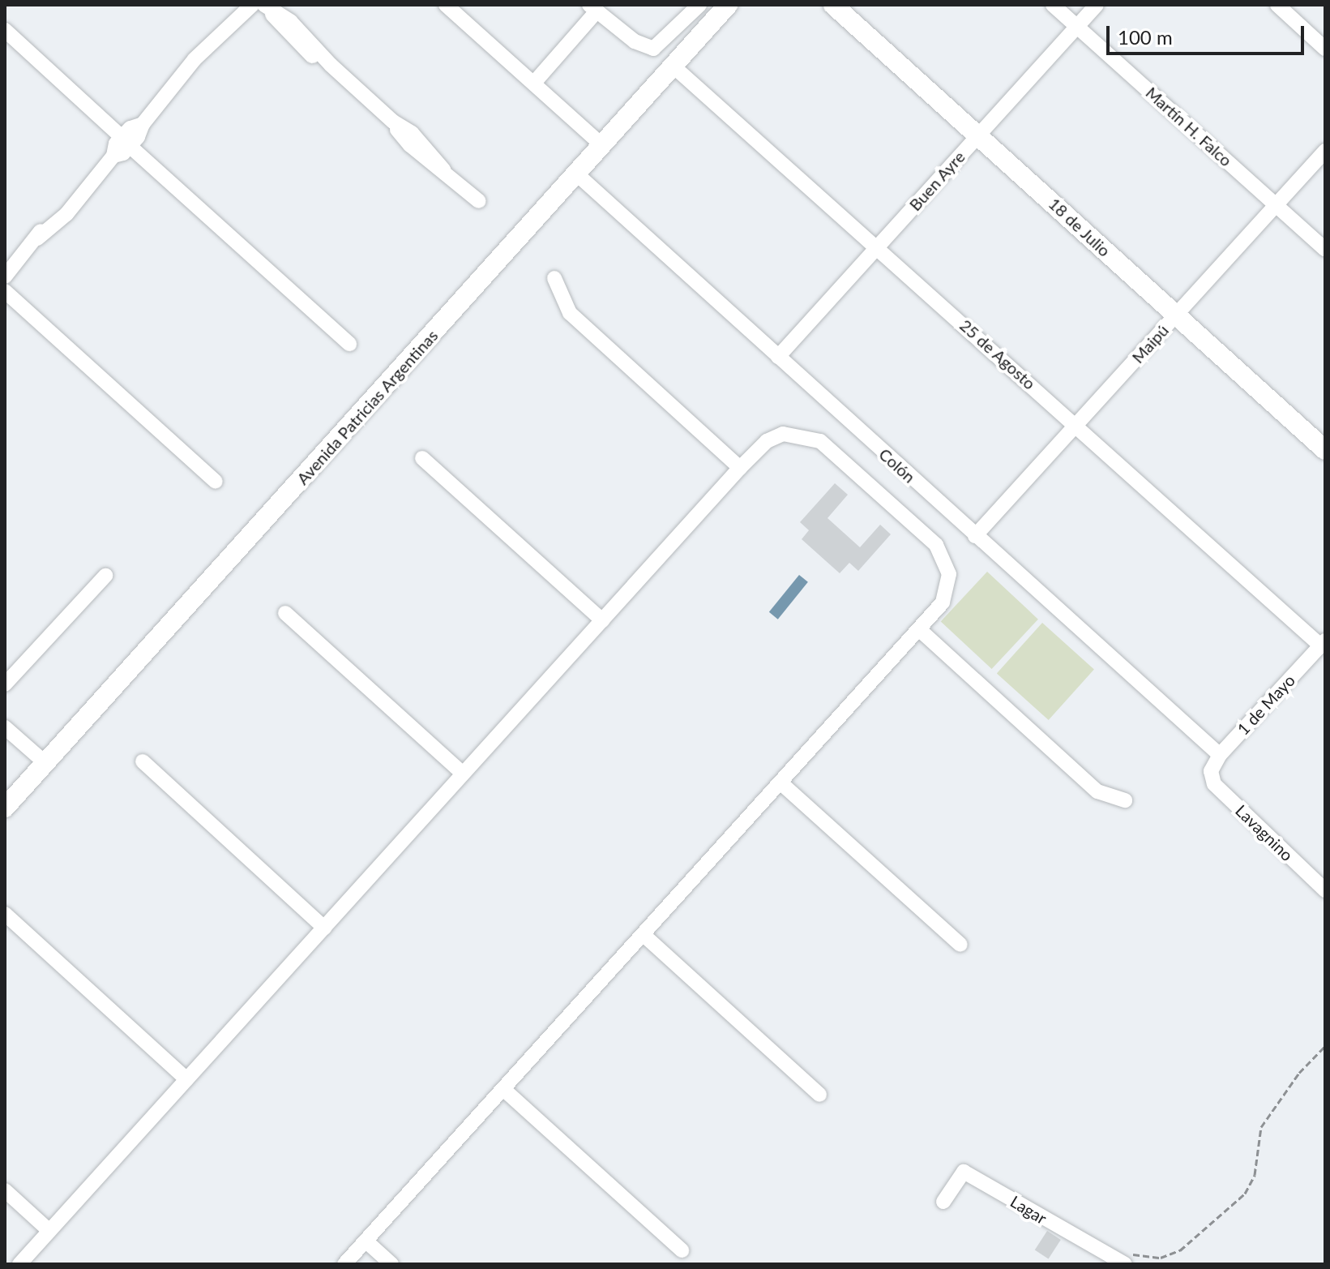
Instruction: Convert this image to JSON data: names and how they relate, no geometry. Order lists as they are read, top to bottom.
{
  "streets": {
    "street": [
      "Martín H. Falco",
      "Buen Ayre",
      "18 de Julio",
      "Maipú",
      "25 de Agosto",
      "Avenida Patricias Argentinas",
      "Colón",
      "1 de Mayo",
      "Lavagnino",
      "Lagar"
    ]
  },
  "crossings": [
    ["Martín H. Falco", "Buen Ayre"],
    ["Martín H. Falco", "Maipú"],
    ["Buen Ayre", "18 de Julio"],
    ["Buen Ayre", "25 de Agosto"],
    ["Buen Ayre", "Colón"],
    ["18 de Julio", "Maipú"],
    ["Maipú", "25 de Agosto"],
    ["Maipú", "Colón"],
    ["25 de Agosto", "Avenida Patricias Argentinas"],
    ["25 de Agosto", "1 de Mayo"],
    ["Avenida Patricias Argentinas", "Colón"],
    ["Colón", "1 de Mayo"],
    ["1 de Mayo", "Lavagnino"]
  ],
  "scale_bar": "100 m"
}
